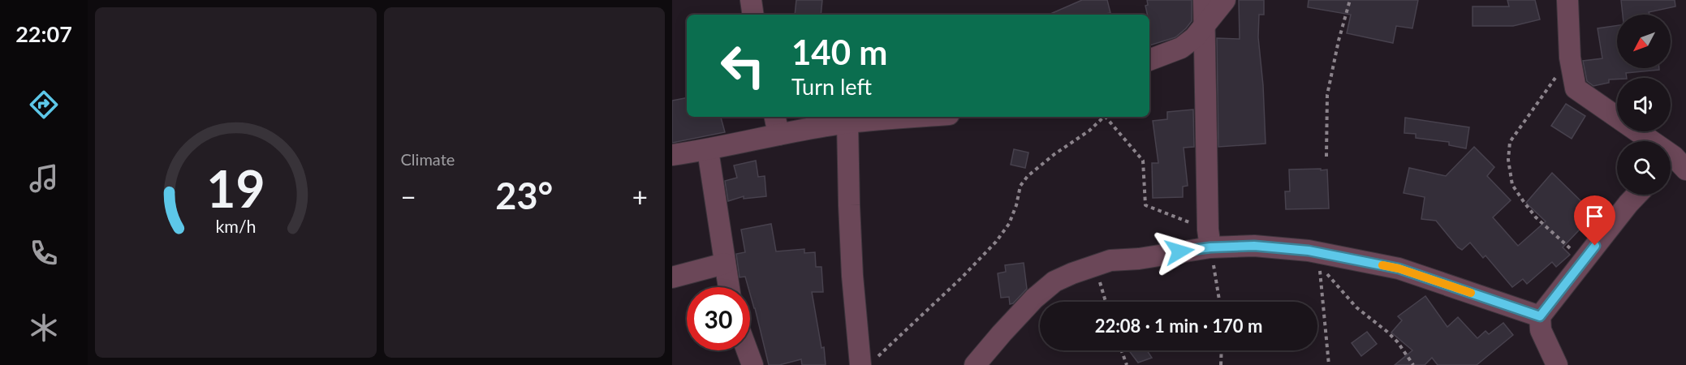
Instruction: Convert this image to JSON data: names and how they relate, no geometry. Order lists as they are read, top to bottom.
{
  "north": "bottom left",
  "page": {
    "tabs": "22:07",
    "tile": "Climate",
    "turn": ["140 m", "Turn left"],
    "heat": ["−", "23°", "+"],
    "limit": "30",
    "trip": "22:08 · 1 min · 170 m",
    "gauge": ["19", "km/h"]
  }
}
